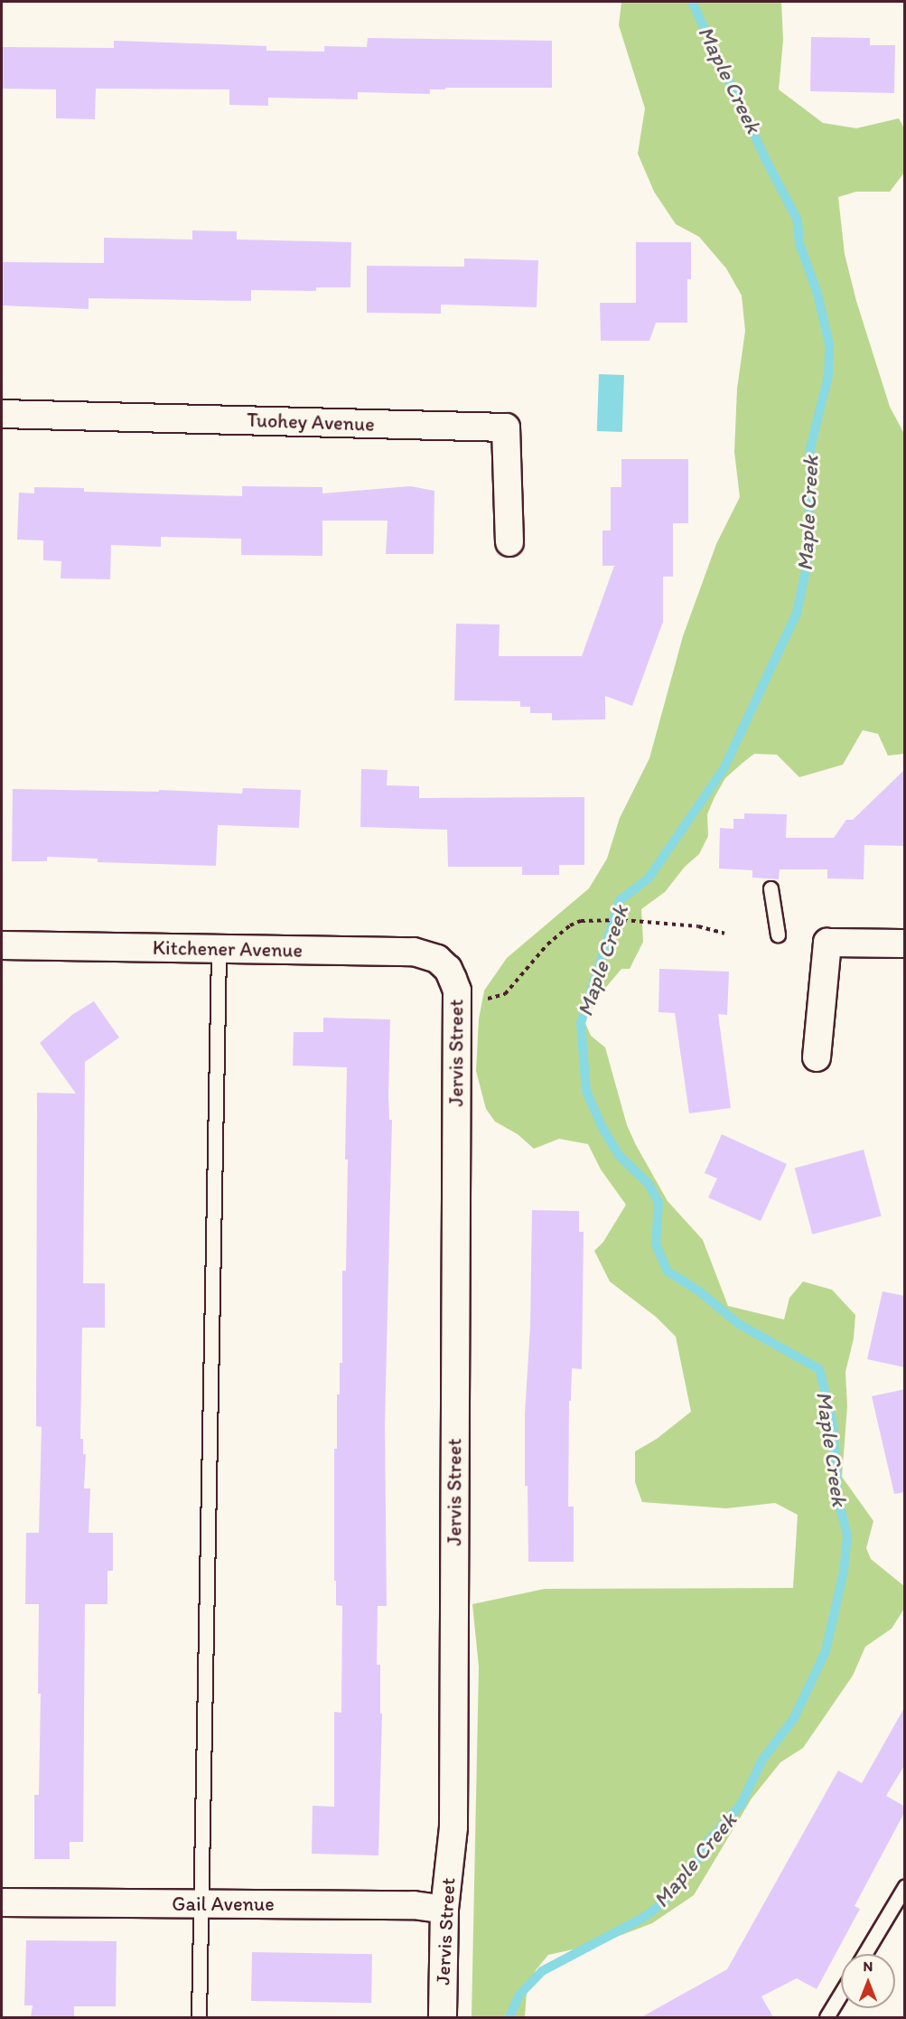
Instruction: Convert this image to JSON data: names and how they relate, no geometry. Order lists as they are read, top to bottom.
{
  "streets": {
    "street": [
      "Tuohey Avenue",
      "Kitchener Avenue",
      "Jervis Street",
      "Gail Avenue"
    ]
  },
  "crossings": [
    ["Kitchener Avenue", "Jervis Street"],
    ["Jervis Street", "Gail Avenue"]
  ],
  "water": ["Maple Creek"],
  "north": "top"
}
